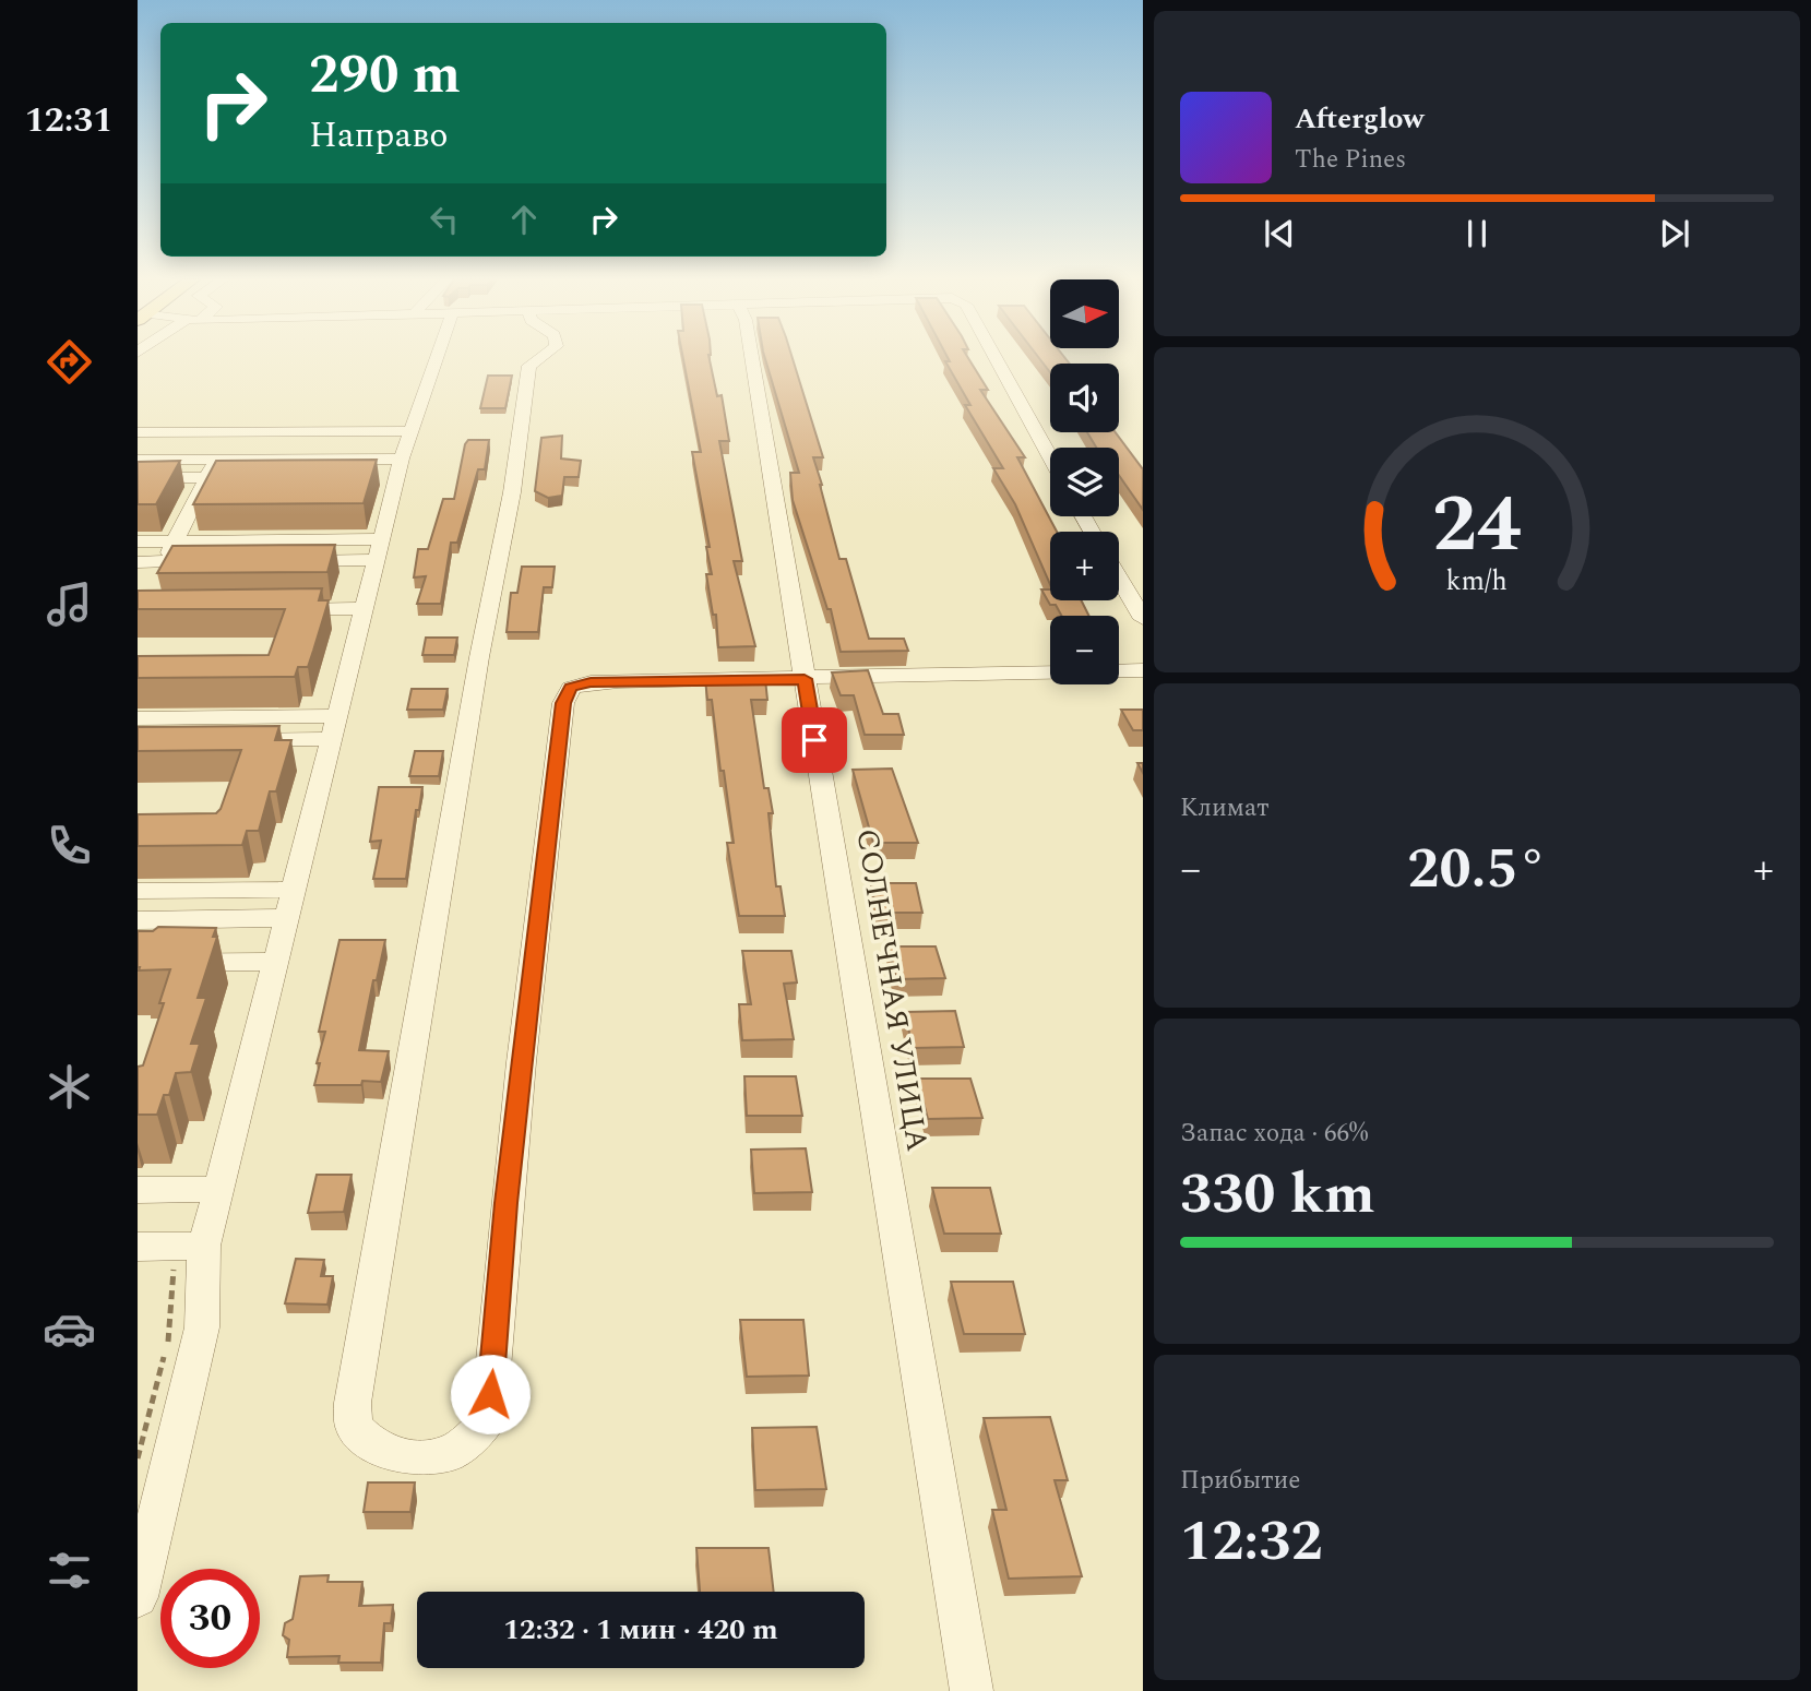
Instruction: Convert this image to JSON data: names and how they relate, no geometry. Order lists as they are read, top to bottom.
{
  "streets": {
    "street": ["СОЛНЕЧНАЯ УЛИЦА"]
  },
  "north": "right",
  "page": {
    "tabs": "12:31",
    "turn": ["290 m", "Направо"],
    "song": ["Afterglow", "The Pines"],
    "map_buttons": ["+", "−"],
    "tile": [
      "Климат",
      ["Запас хода · 66%", "330 km"],
      ["Прибытие", "12:32"]
    ],
    "heat": ["−", "20.5°", "+"],
    "limit": "30",
    "trip": "12:32 · 1 мин · 420 m",
    "gauge": ["24", "km/h"]
  }
}
